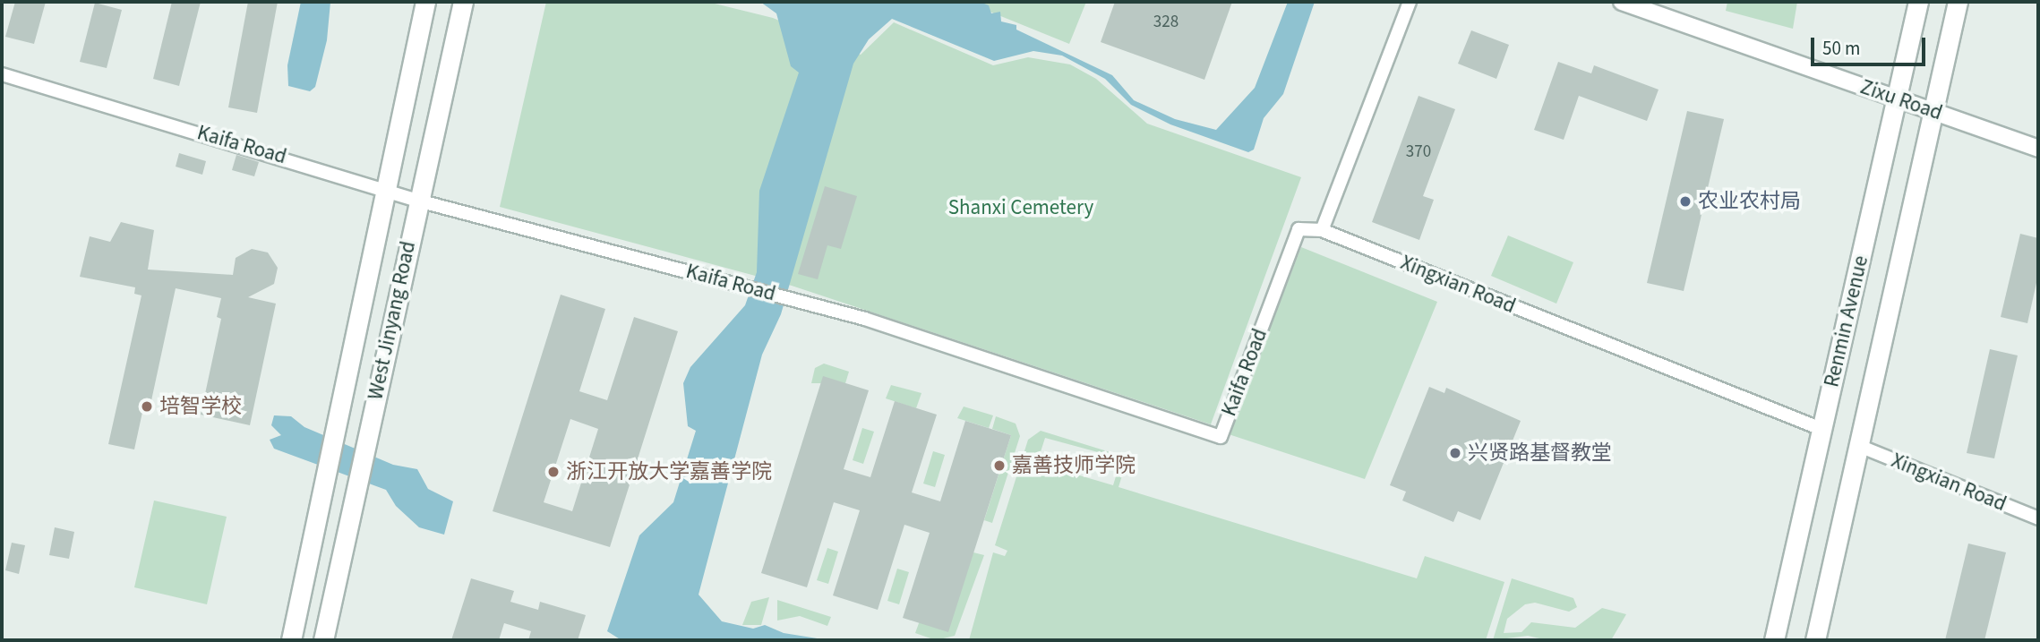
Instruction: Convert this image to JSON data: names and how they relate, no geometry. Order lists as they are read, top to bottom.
{
  "streets": {
    "main road": ["West Jinyang Road", "Renmin Avenue"],
    "street": ["Zixu Road", "Kaifa Road", "Xingxian Road"]
  },
  "crossings": [
    ["Zixu Road", "Renmin Avenue"],
    ["Kaifa Road", "Xingxian Road"],
    ["Kaifa Road", "West Jinyang Road"],
    ["Xingxian Road", "Renmin Avenue"]
  ],
  "parks": ["Shanxi Cemetery"],
  "places": [
    "农业农村局",
    "培智学校",
    "兴贤路基督教堂",
    "嘉善技师学院",
    "浙江开放大学嘉善学院"
  ],
  "house_numbers": ["328", "370"],
  "scale_bar": "50 m"
}
